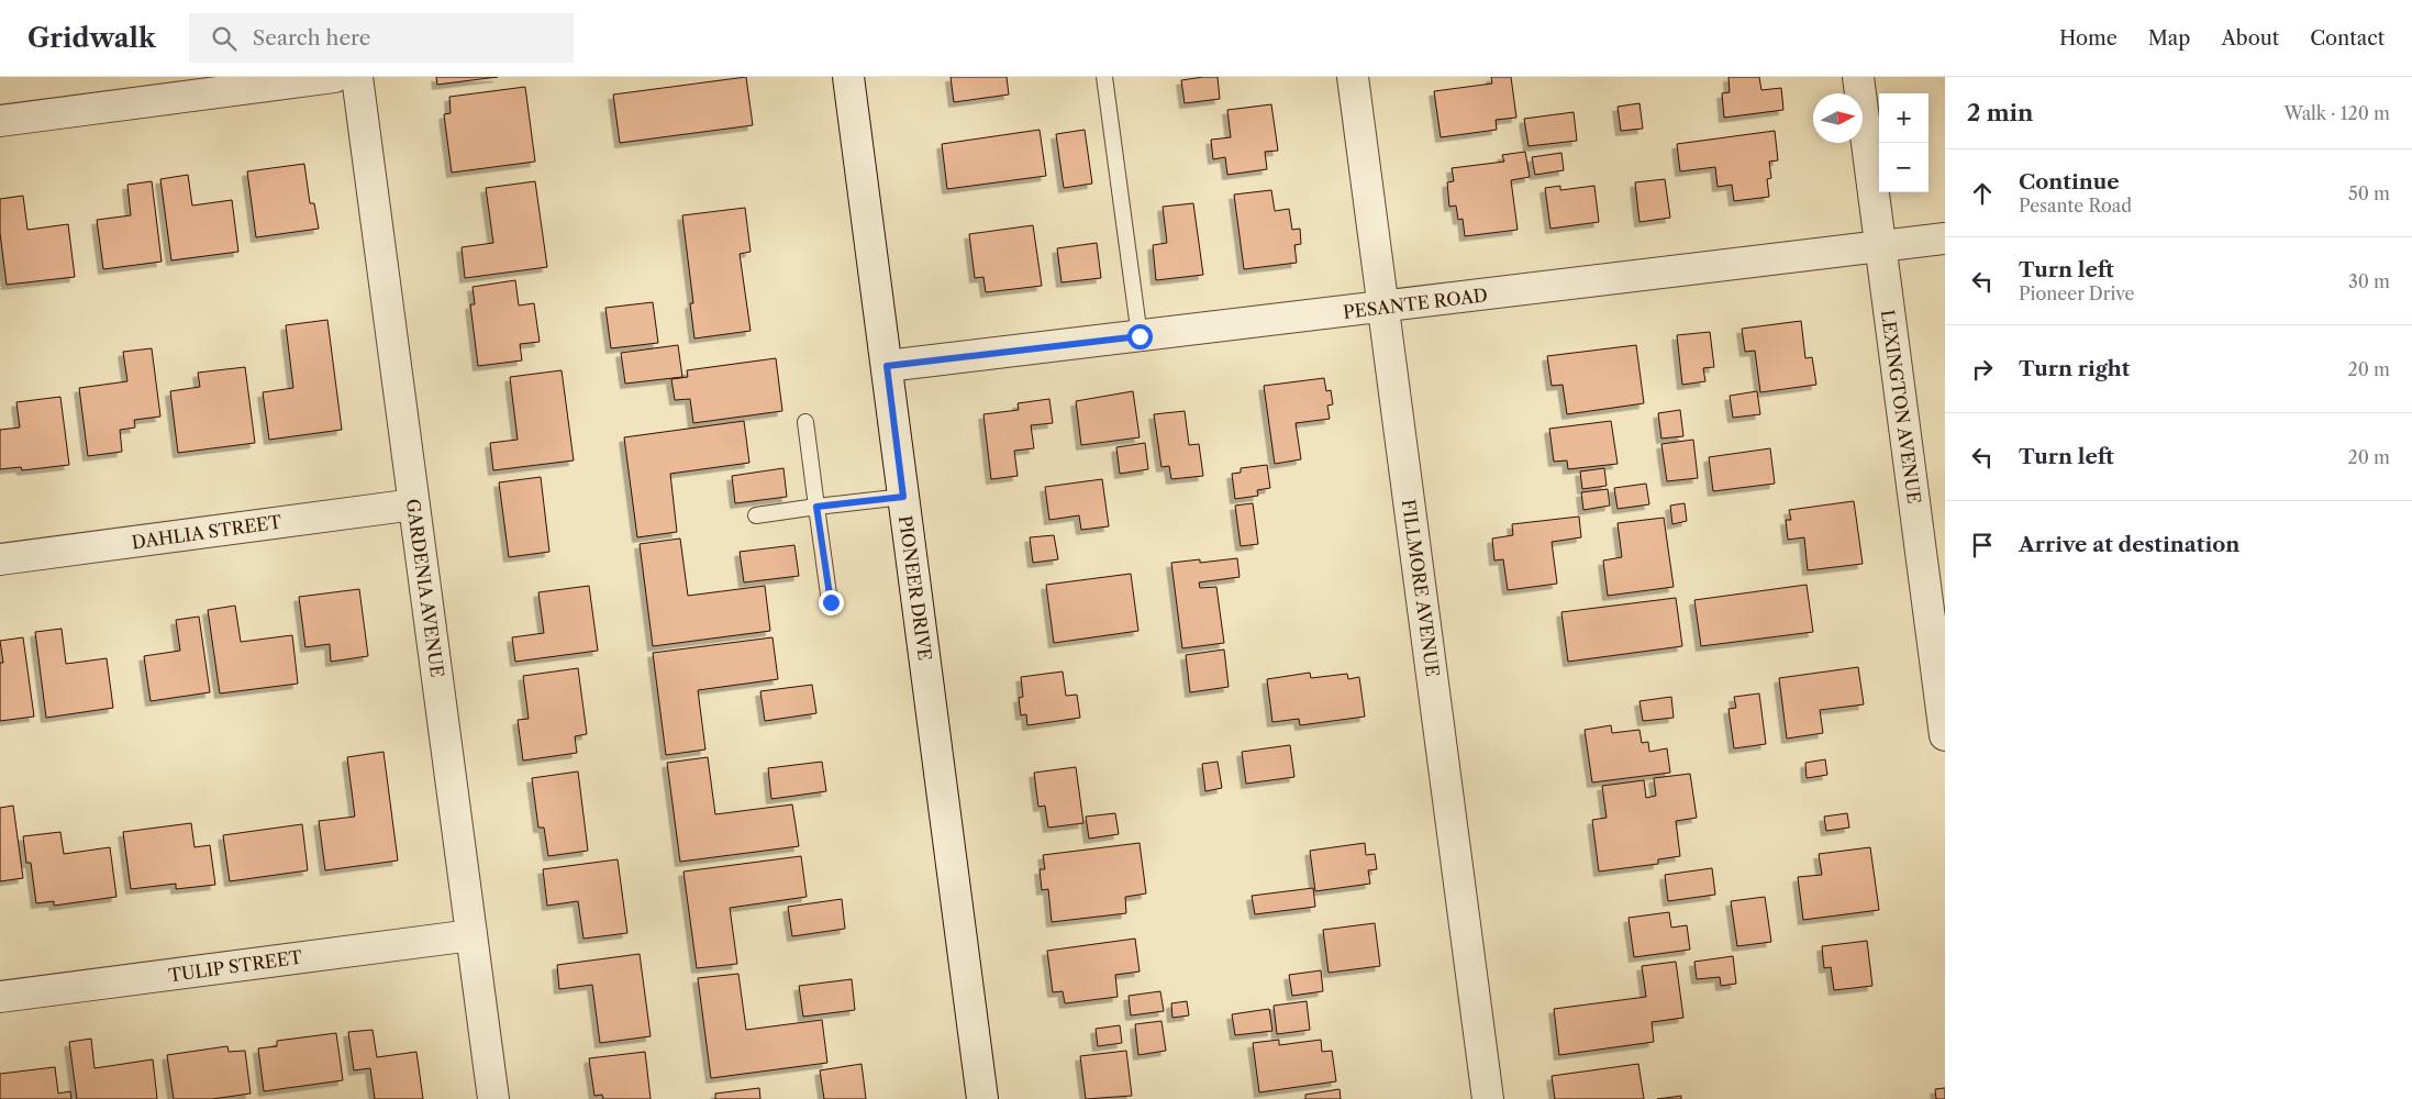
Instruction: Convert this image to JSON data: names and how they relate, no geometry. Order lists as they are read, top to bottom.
{
  "streets": {
    "street": [
      "PESANTE ROAD",
      "LEXINGTON AVENUE",
      "DAHLIA STREET",
      "GARDENIA AVENUE",
      "PIONEER DRIVE",
      "FILLMORE AVENUE",
      "TULIP STREET"
    ]
  },
  "crossings": [
    ["PESANTE ROAD", "LEXINGTON AVENUE"],
    ["PESANTE ROAD", "PIONEER DRIVE"],
    ["PESANTE ROAD", "FILLMORE AVENUE"],
    ["DAHLIA STREET", "GARDENIA AVENUE"],
    ["GARDENIA AVENUE", "TULIP STREET"]
  ],
  "north": "right",
  "page": {
    "header": "Gridwalk",
    "search": "Search here",
    "nav": [
      "Home",
      "Map",
      "About",
      "Contact"
    ],
    "heading": ["2 min", "Walk · 120 m"],
    "map_buttons": ["+", "−"],
    "list": [
      ["Continue", "Pesante Road", "50 m"],
      ["Turn left", "Pioneer Drive", "30 m"],
      ["Turn right", "20 m"],
      ["Turn left", "20 m"],
      "Arrive at destination"
    ]
  }
}
